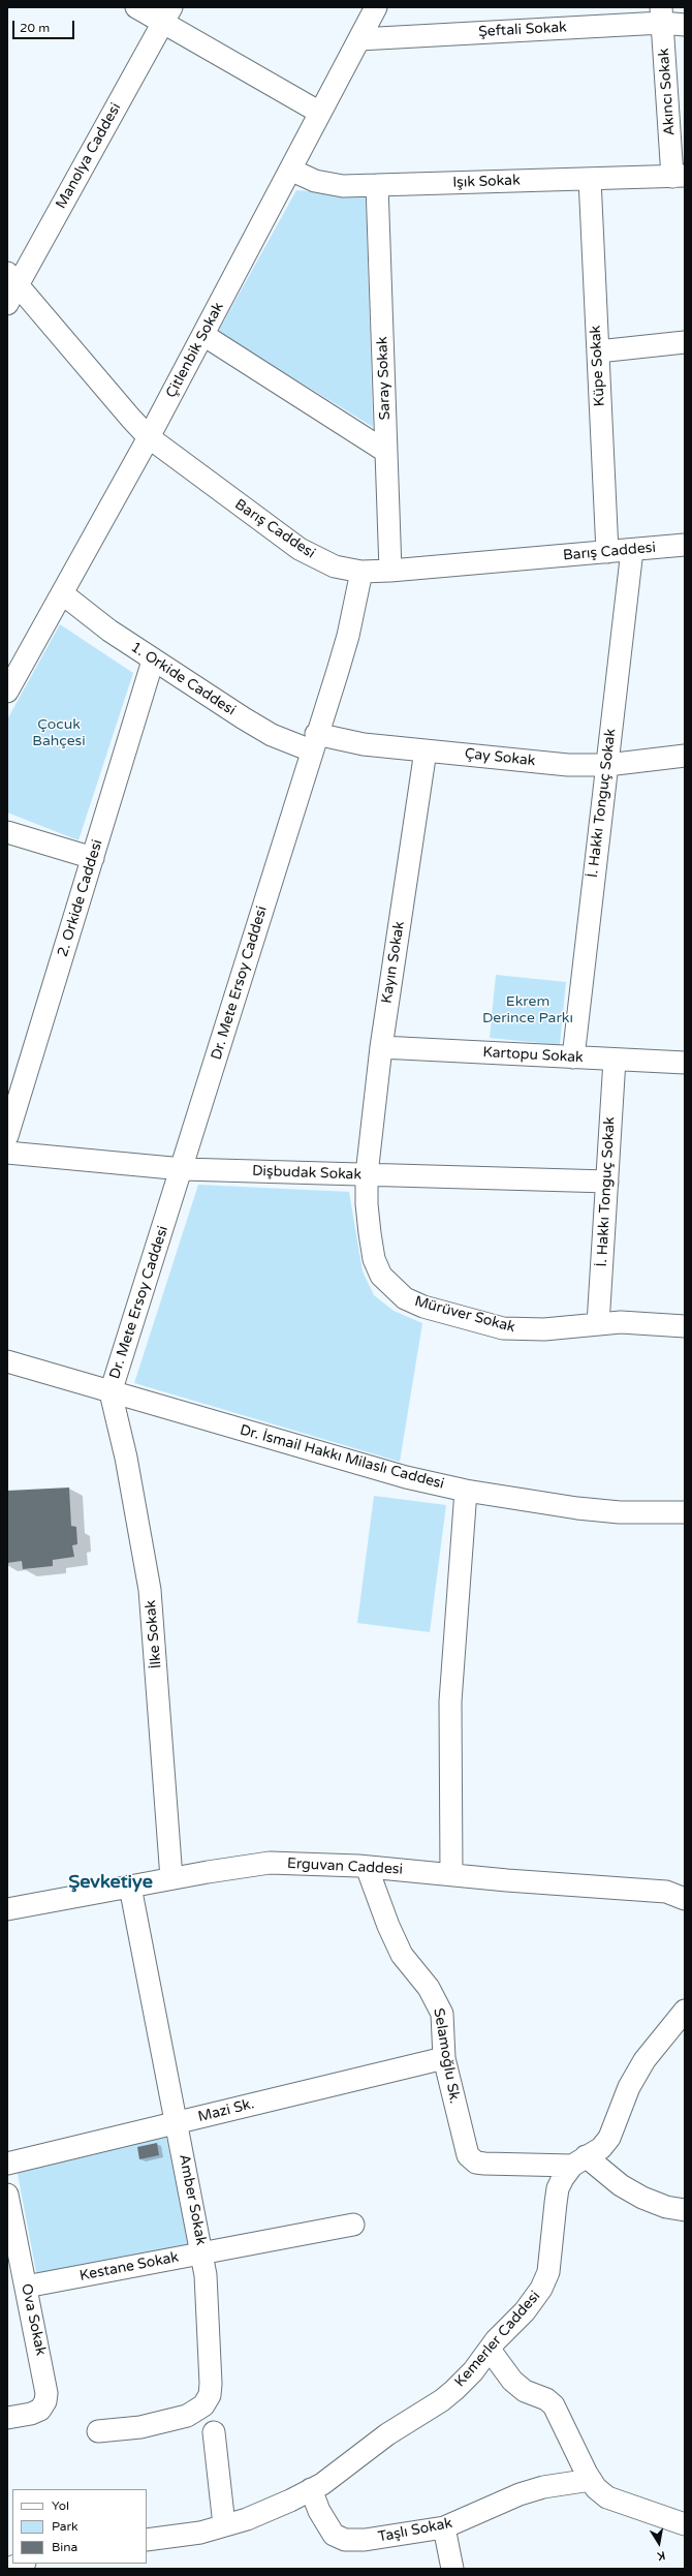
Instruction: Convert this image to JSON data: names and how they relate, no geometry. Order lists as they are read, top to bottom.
{
  "streets": {
    "street": [
      "Şeftali Sokak",
      "Akıncı Sokak",
      "Manolya Caddesi",
      "Işık Sokak",
      "Çitlenbik Sokak",
      "Küpe Sokak",
      "Saray Sokak",
      "Barış Caddesi",
      "1. Orkide Caddesi",
      "Çay Sokak",
      "İ. Hakkı Tonguç Sokak",
      "2. Orkide Caddesi",
      "Kayın Sokak",
      "Dr. Mete Ersoy Caddesi",
      "Kartopu Sokak",
      "Dişbudak Sokak",
      "Mürüver Sokak",
      "Dr. İsmail Hakkı Milaslı Caddesi",
      "İlke Sokak",
      "Erguvan Caddesi",
      "Selamoğlu Sk.",
      "Mazi Sk.",
      "Amber Sokak",
      "Kestane Sokak",
      "Ova Sokak",
      "Kemerler Caddesi",
      "Taşlı Sokak"
    ]
  },
  "crossings": [
    ["Şeftali Sokak", "Akıncı Sokak"],
    ["Şeftali Sokak", "Çitlenbik Sokak"],
    ["Akıncı Sokak", "Işık Sokak"],
    ["Manolya Caddesi", "Barış Caddesi"],
    ["Işık Sokak", "Çitlenbik Sokak"],
    ["Işık Sokak", "Küpe Sokak"],
    ["Işık Sokak", "Saray Sokak"],
    ["Çitlenbik Sokak", "Barış Caddesi"],
    ["Çitlenbik Sokak", "1. Orkide Caddesi"],
    ["Küpe Sokak", "Barış Caddesi"],
    ["Saray Sokak", "Barış Caddesi"],
    ["Barış Caddesi", "İ. Hakkı Tonguç Sokak"],
    ["Barış Caddesi", "Dr. Mete Ersoy Caddesi"],
    ["1. Orkide Caddesi", "Çay Sokak"],
    ["1. Orkide Caddesi", "2. Orkide Caddesi"],
    ["1. Orkide Caddesi", "Dr. Mete Ersoy Caddesi"],
    ["Çay Sokak", "İ. Hakkı Tonguç Sokak"],
    ["Çay Sokak", "Kayın Sokak"],
    ["Çay Sokak", "Dr. Mete Ersoy Caddesi"],
    ["İ. Hakkı Tonguç Sokak", "Kartopu Sokak"],
    ["İ. Hakkı Tonguç Sokak", "Dişbudak Sokak"],
    ["İ. Hakkı Tonguç Sokak", "Mürüver Sokak"],
    ["Kayın Sokak", "Kartopu Sokak"],
    ["Kayın Sokak", "Dişbudak Sokak"],
    ["Kayın Sokak", "Mürüver Sokak"],
    ["Dr. Mete Ersoy Caddesi", "Dişbudak Sokak"],
    ["Dr. Mete Ersoy Caddesi", "Dr. İsmail Hakkı Milaslı Caddesi"],
    ["Dr. Mete Ersoy Caddesi", "İlke Sokak"],
    ["Dişbudak Sokak", "Mürüver Sokak"],
    ["Dr. İsmail Hakkı Milaslı Caddesi", "İlke Sokak"],
    ["İlke Sokak", "Erguvan Caddesi"],
    ["Erguvan Caddesi", "Selamoğlu Sk."],
    ["Erguvan Caddesi", "Amber Sokak"],
    ["Selamoğlu Sk.", "Mazi Sk."],
    ["Selamoğlu Sk.", "Kemerler Caddesi"],
    ["Mazi Sk.", "Amber Sokak"],
    ["Amber Sokak", "Kestane Sokak"],
    ["Kestane Sokak", "Ova Sokak"],
    ["Kemerler Caddesi", "Taşlı Sokak"]
  ],
  "districts": ["Şevketiye"],
  "parks": ["Çocuk Bahçesi", "Ekrem Derince Parkı"],
  "legend": ["Yol", "Park", "Bina"],
  "scale_bar": "20 m",
  "north": "bottom"
}
